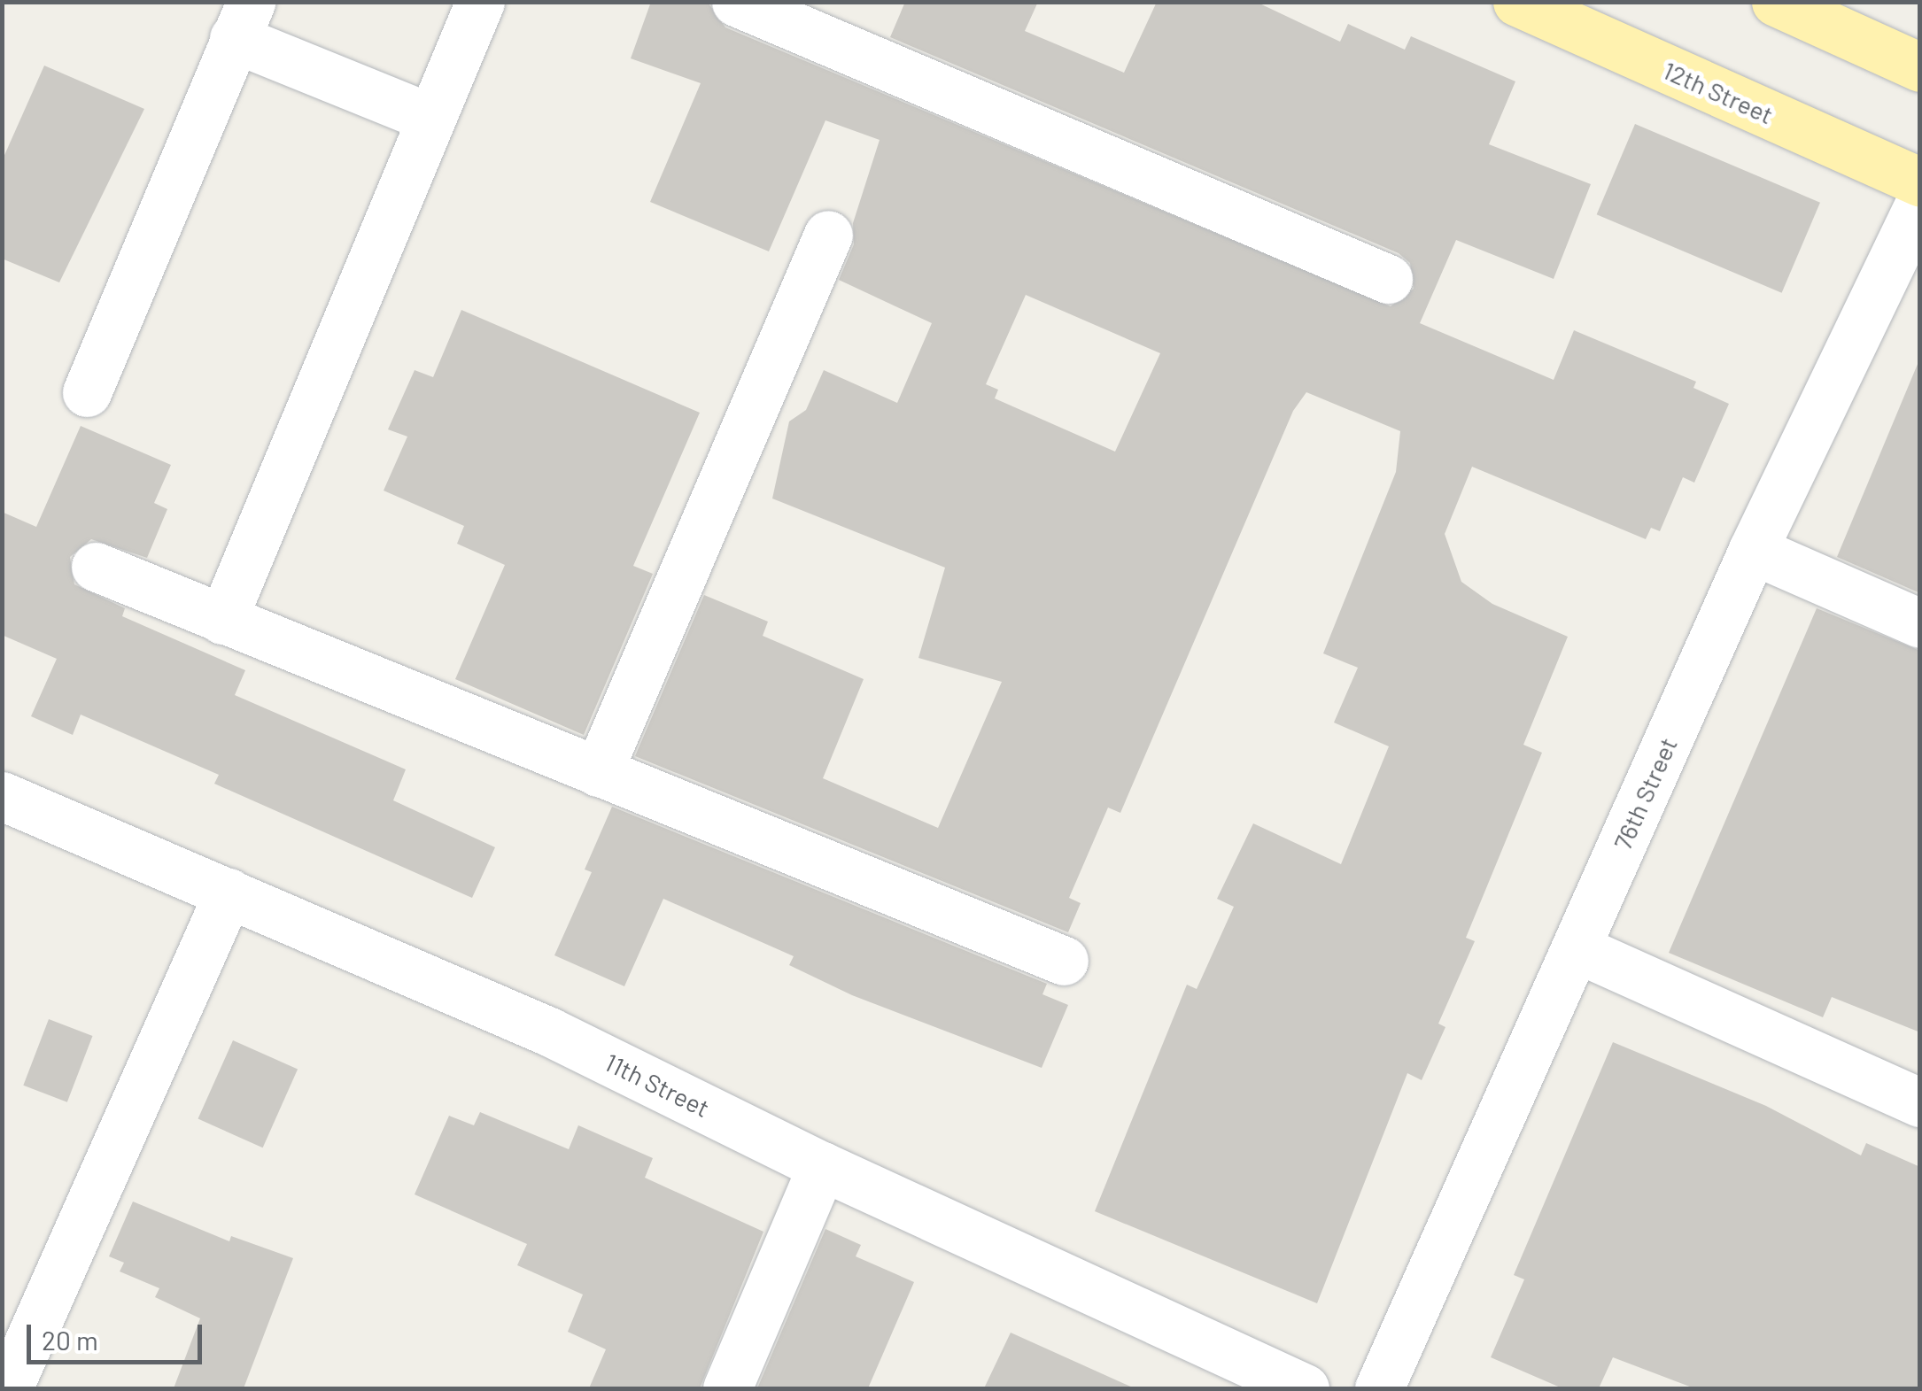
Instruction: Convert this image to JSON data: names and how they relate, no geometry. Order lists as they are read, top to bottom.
{
  "streets": {
    "main road": ["12th Street"],
    "street": ["76th Street", "11th Street"]
  },
  "scale_bar": "20 m"
}
